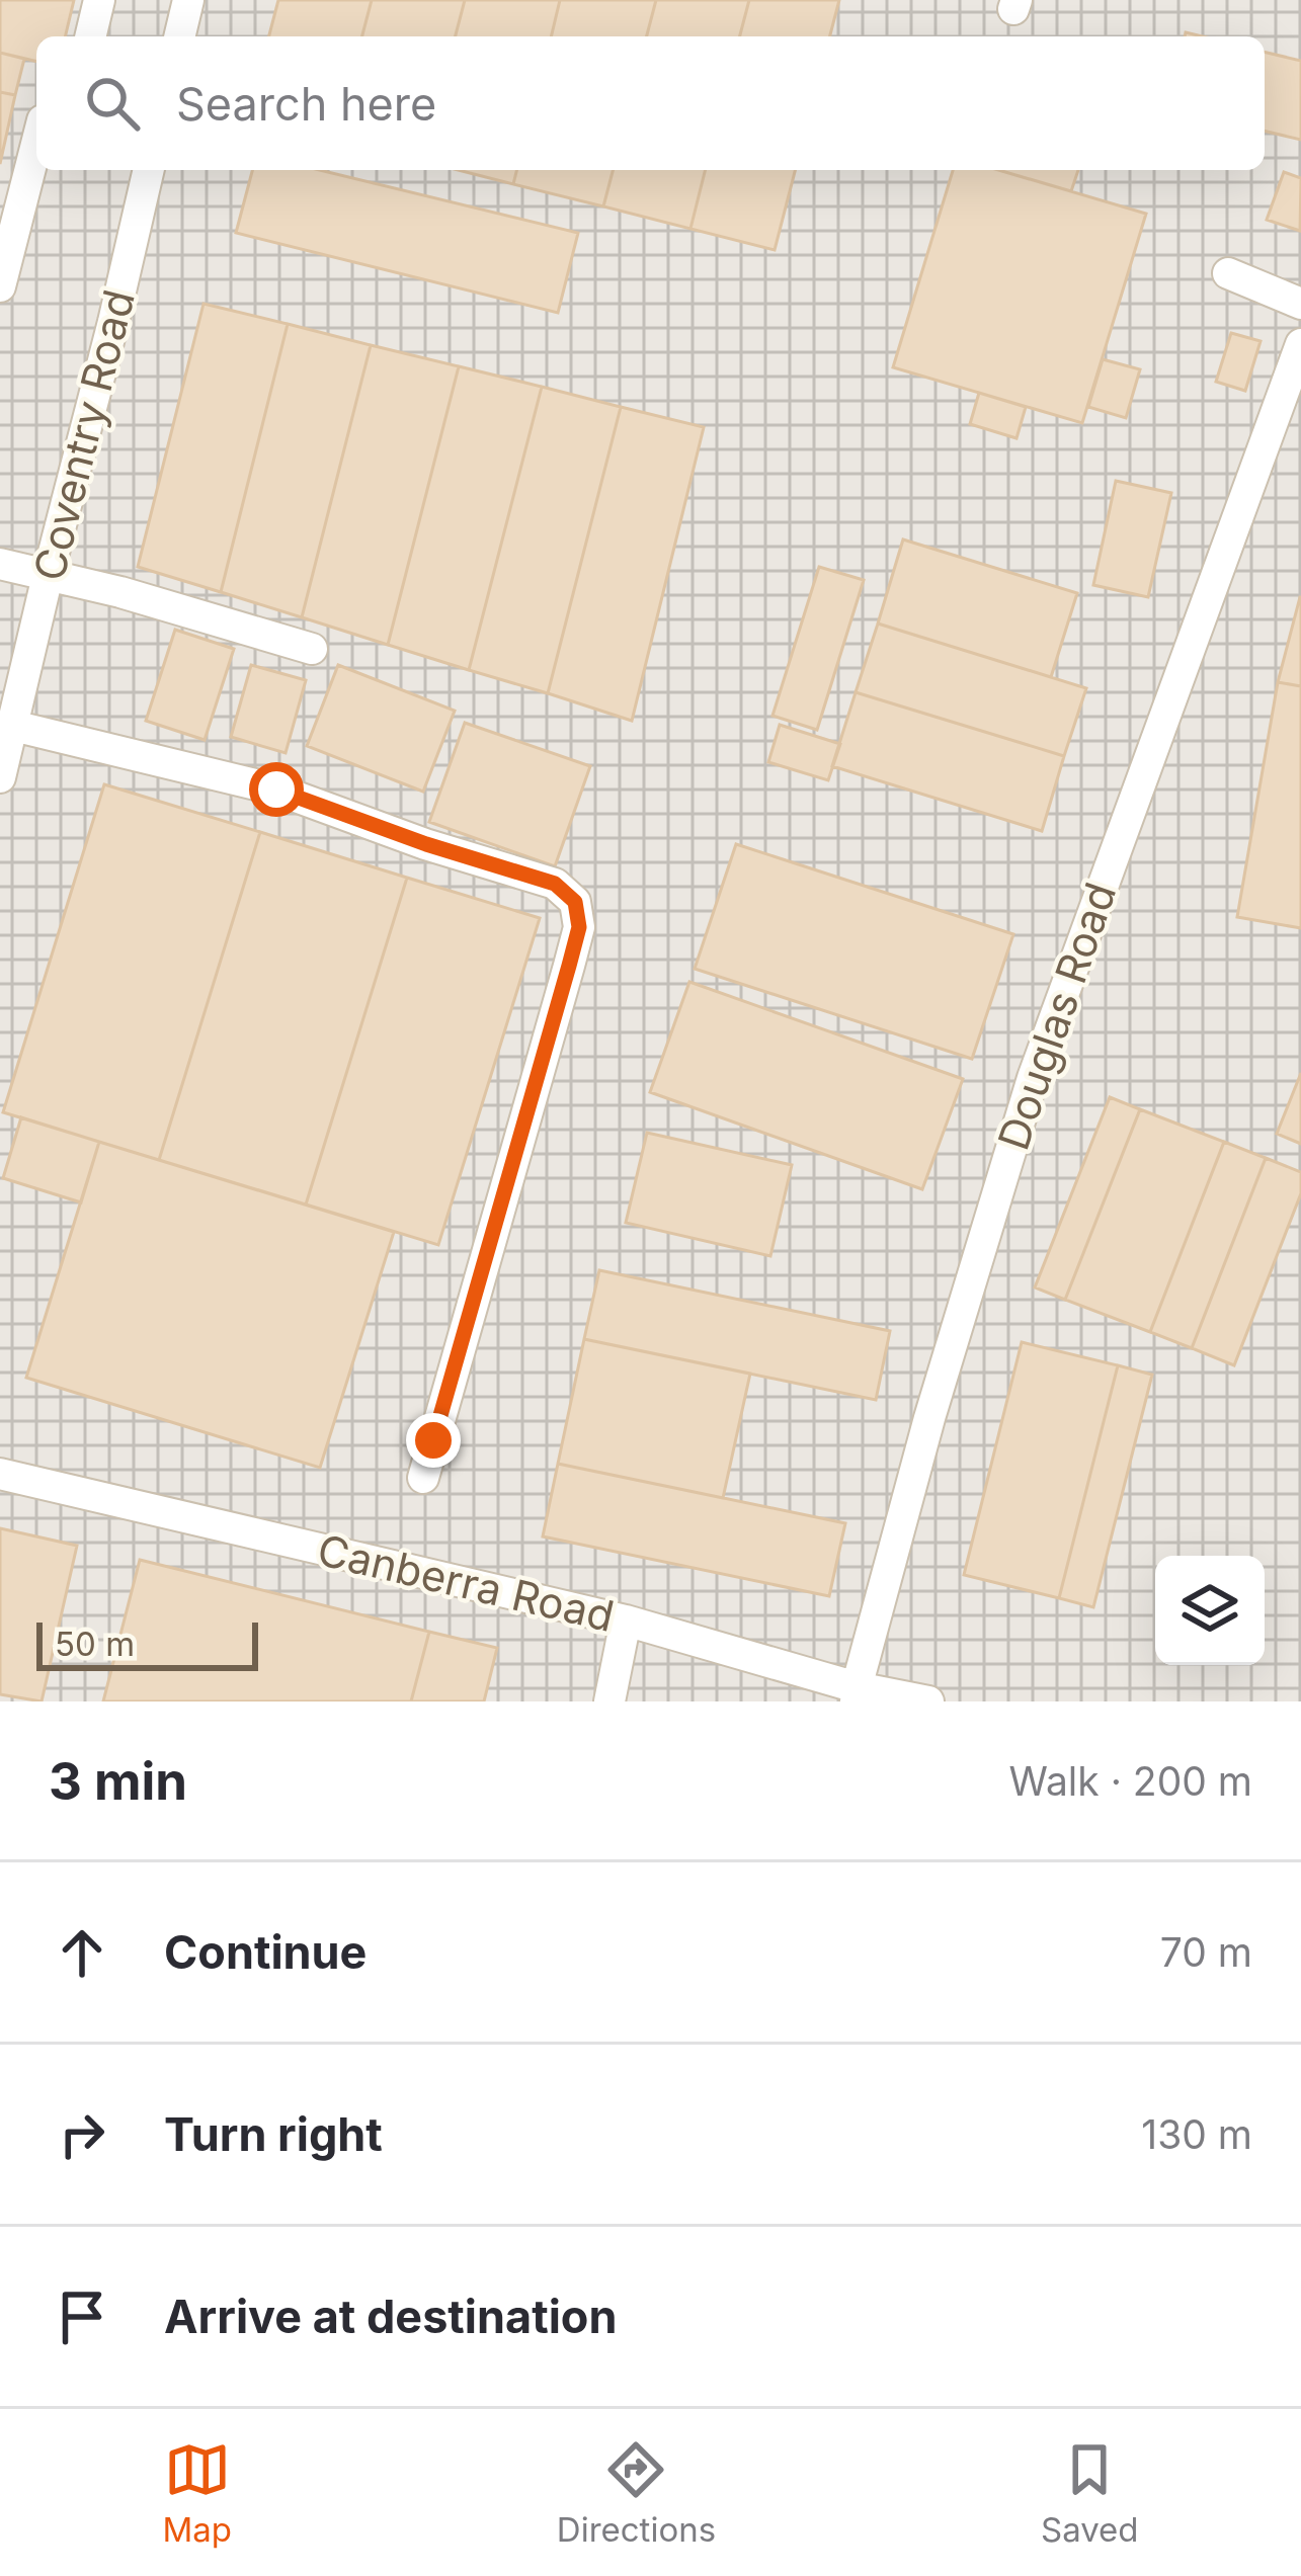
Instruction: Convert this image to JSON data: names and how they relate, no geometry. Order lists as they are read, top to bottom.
{
  "streets": {
    "street": ["Coventry Road", "Douglas Road", "Canberra Road"]
  },
  "crossings": [
    ["Douglas Road", "Canberra Road"]
  ],
  "scale_bar": "50 m",
  "page": {
    "search": "Search here",
    "scale": "50 m",
    "heading": ["3 min", "Walk · 200 m"],
    "list": [
      ["Continue", "70 m"],
      ["Turn right", "130 m"],
      "Arrive at destination"
    ],
    "nav": ["Map", "Directions", "Saved"]
  }
}
